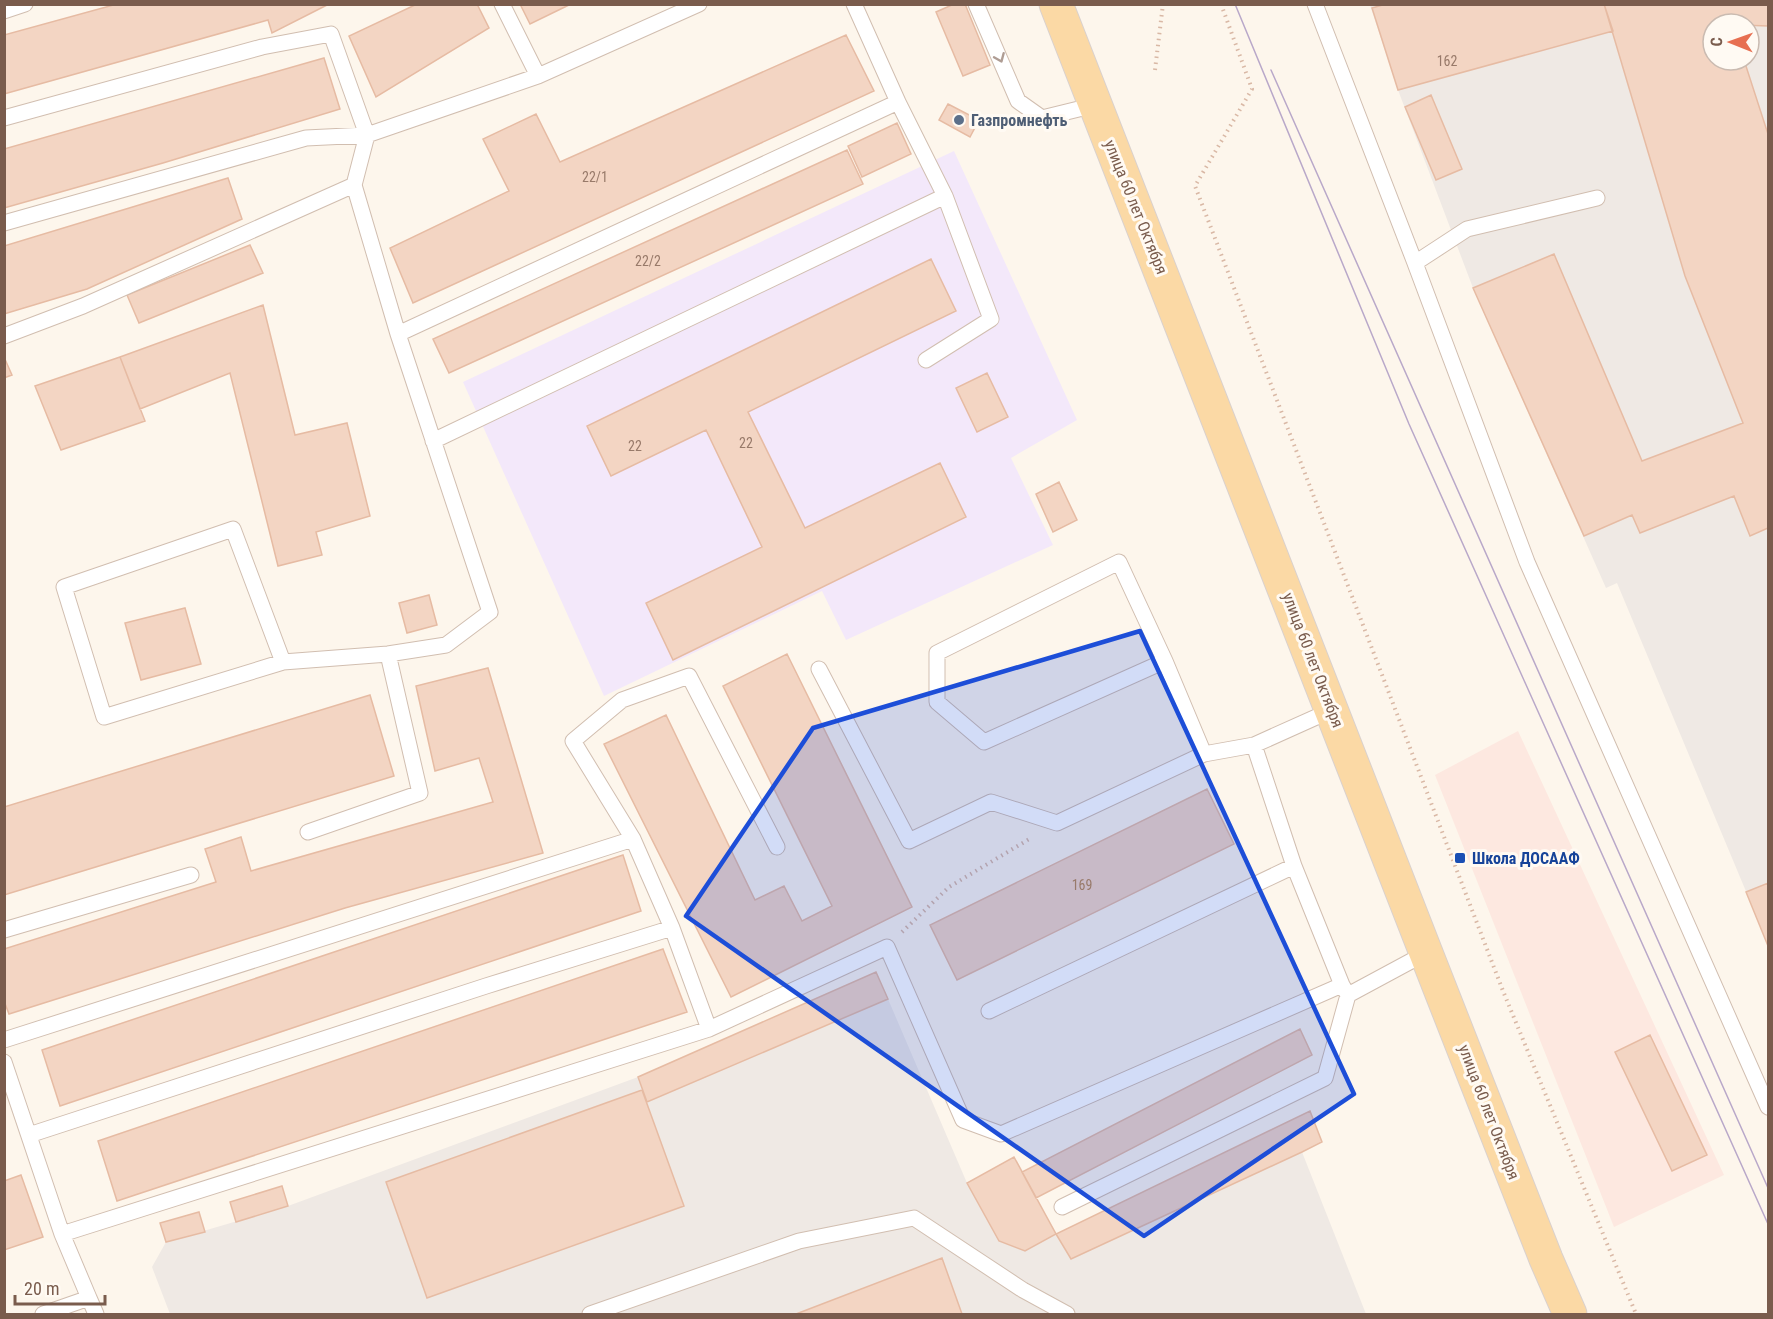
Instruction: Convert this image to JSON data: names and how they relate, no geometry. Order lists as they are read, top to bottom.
{
  "streets": {
    "main road": ["улица 60 лет Октября"]
  },
  "places": {
    "other": ["Газпромнефть"],
    "transit": ["Школа ДОСААФ"]
  },
  "house_numbers": [
    "162",
    "22/1",
    "22/2",
    "22",
    "22",
    "169"
  ],
  "scale_bar": "20 m",
  "north": "left"
}
